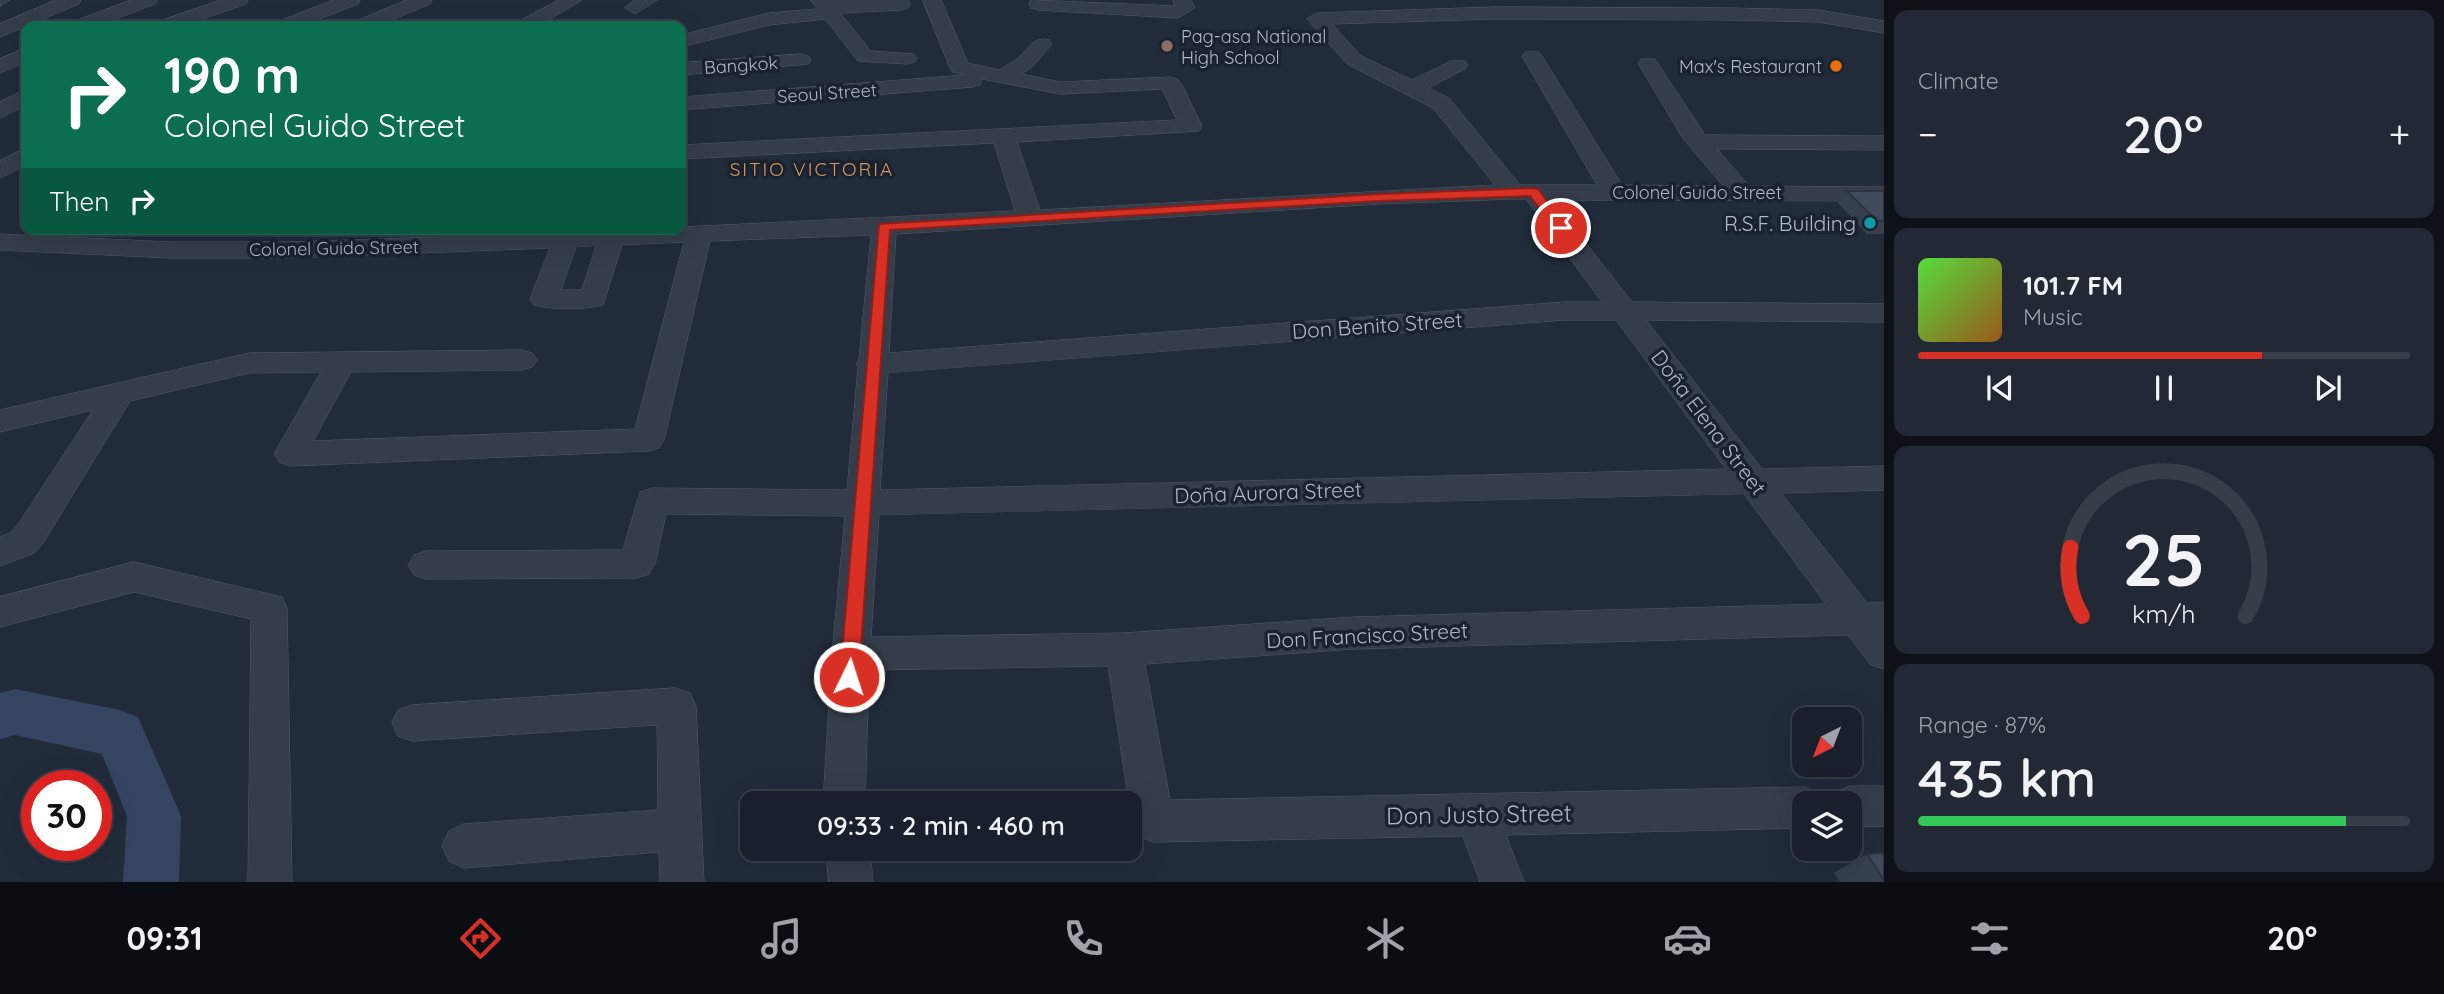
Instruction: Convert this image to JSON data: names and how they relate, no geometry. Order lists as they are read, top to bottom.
{
  "streets": {
    "street": [
      "Bangkok",
      "Seoul Street",
      "Colonel Guido Street",
      "Don Benito Street",
      "Doña Elena Street",
      "Doña Aurora Street",
      "Don Francisco Street",
      "Don Justo Street"
    ]
  },
  "crossings": [
    ["Colonel Guido Street", "Doña Elena Street"],
    ["Don Benito Street", "Doña Elena Street"],
    ["Doña Elena Street", "Doña Aurora Street"],
    ["Doña Elena Street", "Don Francisco Street"],
    ["Don Francisco Street", "Don Justo Street"]
  ],
  "districts": ["SITIO VICTORIA"],
  "places": ["Pag-asa National High School", "Max's Restaurant", "R.S.F. Building"],
  "north": "bottom left",
  "page": {
    "tile": [
      "Climate",
      ["Range · 87%", "435 km"]
    ],
    "turn": ["190 m", "Colonel Guido Street"],
    "heat": ["−", "20°", "+"],
    "then": "Then",
    "song": ["101.7 FM", "Music"],
    "limit": "30",
    "trip": "09:33 · 2 min · 460 m",
    "tabs": ["09:31", "20°"],
    "gauge": ["25", "km/h"]
  }
}
